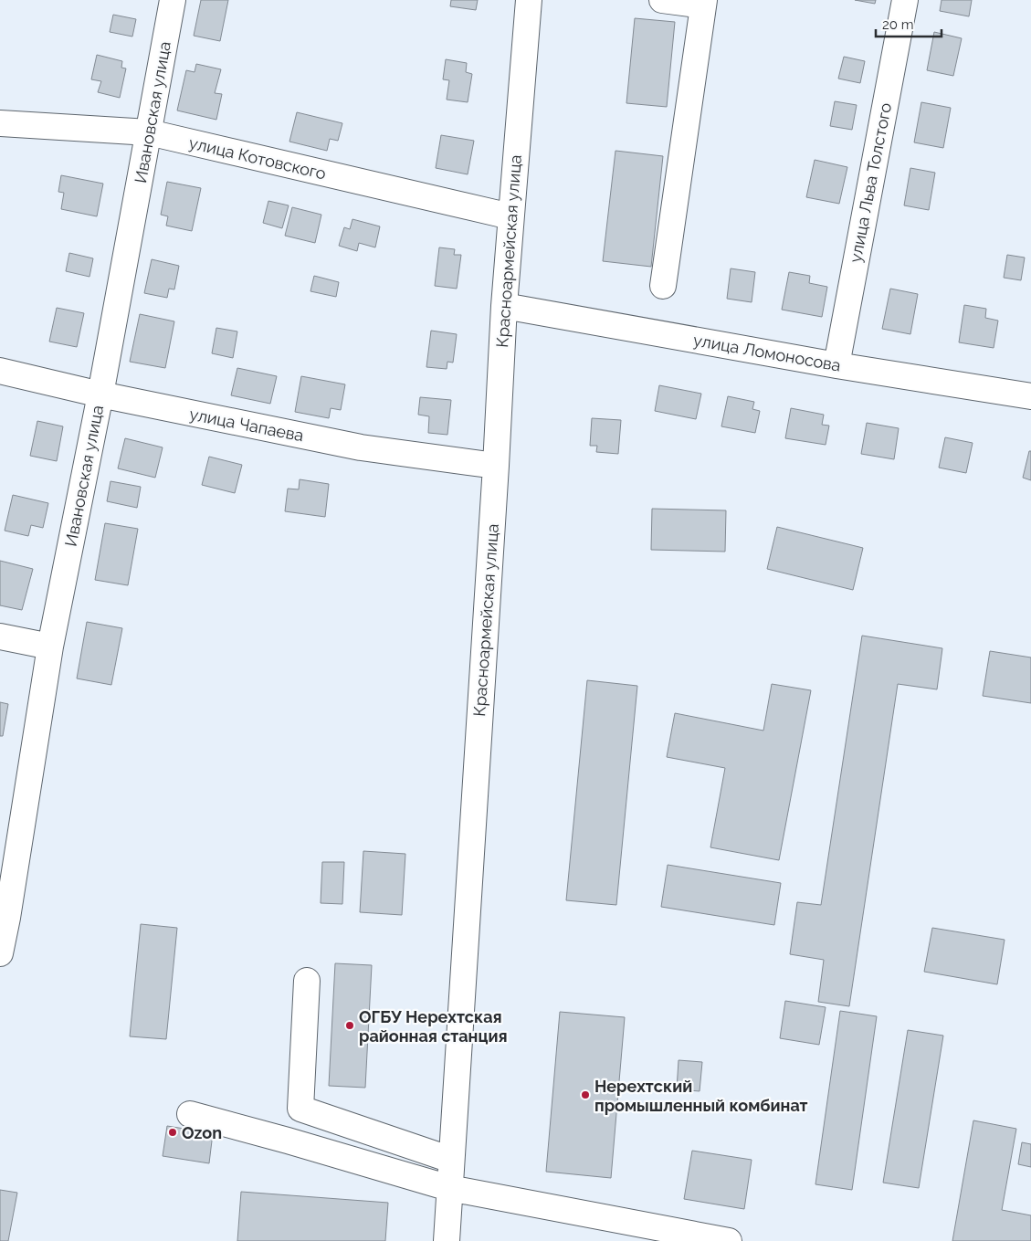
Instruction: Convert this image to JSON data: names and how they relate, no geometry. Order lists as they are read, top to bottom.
{
  "streets": {
    "street": [
      "Ивановская улица",
      "улица Котовского",
      "улица Льва Толстого",
      "Красноармейская улица",
      "улица Ломоносова",
      "улица Чапаева"
    ]
  },
  "crossings": [
    ["Ивановская улица", "улица Котовского"],
    ["Ивановская улица", "улица Чапаева"],
    ["улица Котовского", "Красноармейская улица"],
    ["улица Льва Толстого", "улица Ломоносова"],
    ["Красноармейская улица", "улица Ломоносова"],
    ["Красноармейская улица", "улица Чапаева"]
  ],
  "places": ["ОГБУ Нерехтская районная станция", "Нерехтский промышленный комбинат", "Ozon"],
  "scale_bar": "20 m"
}
